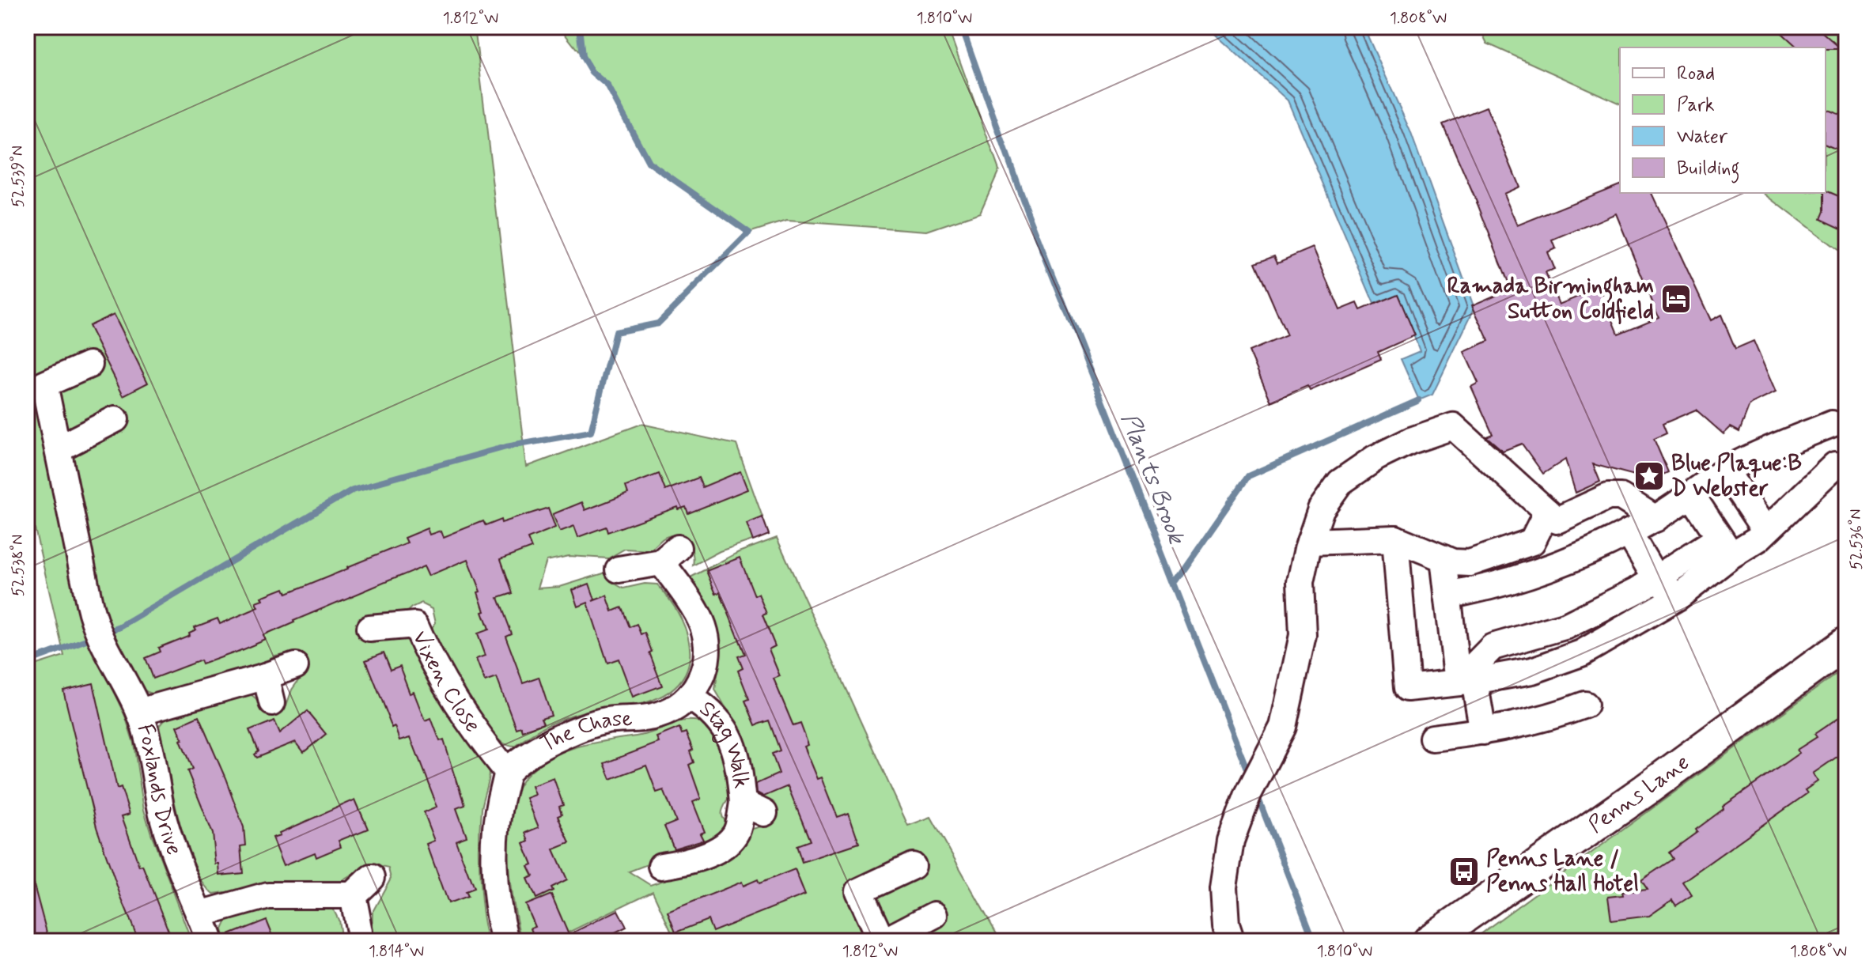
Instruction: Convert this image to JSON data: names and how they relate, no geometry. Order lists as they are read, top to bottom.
{
  "streets": {
    "main road": ["Penns Lane"],
    "street": [
      "Vixen Close",
      "The Chase",
      "Stag Walk",
      "Foxlands Drive"
    ]
  },
  "crossings": [
    ["Vixen Close", "The Chase"],
    ["The Chase", "Stag Walk"]
  ],
  "water": ["Plants Brook"],
  "places": {
    "hotel": ["Ramada Birmingham Sutton Coldfield"],
    "place": ["Blue Plaque:B D Webster"],
    "bus stop": ["Penns Lane / Penns Hall Hotel"]
  },
  "legend": [
    "Road",
    "Park",
    "Water",
    "Building"
  ],
  "coordinates": [
    "1.812°W",
    "1.810°W",
    "1.808°W",
    "52.539°N",
    "52.536°N",
    "52.538°N",
    "1.814°W"
  ]
}
